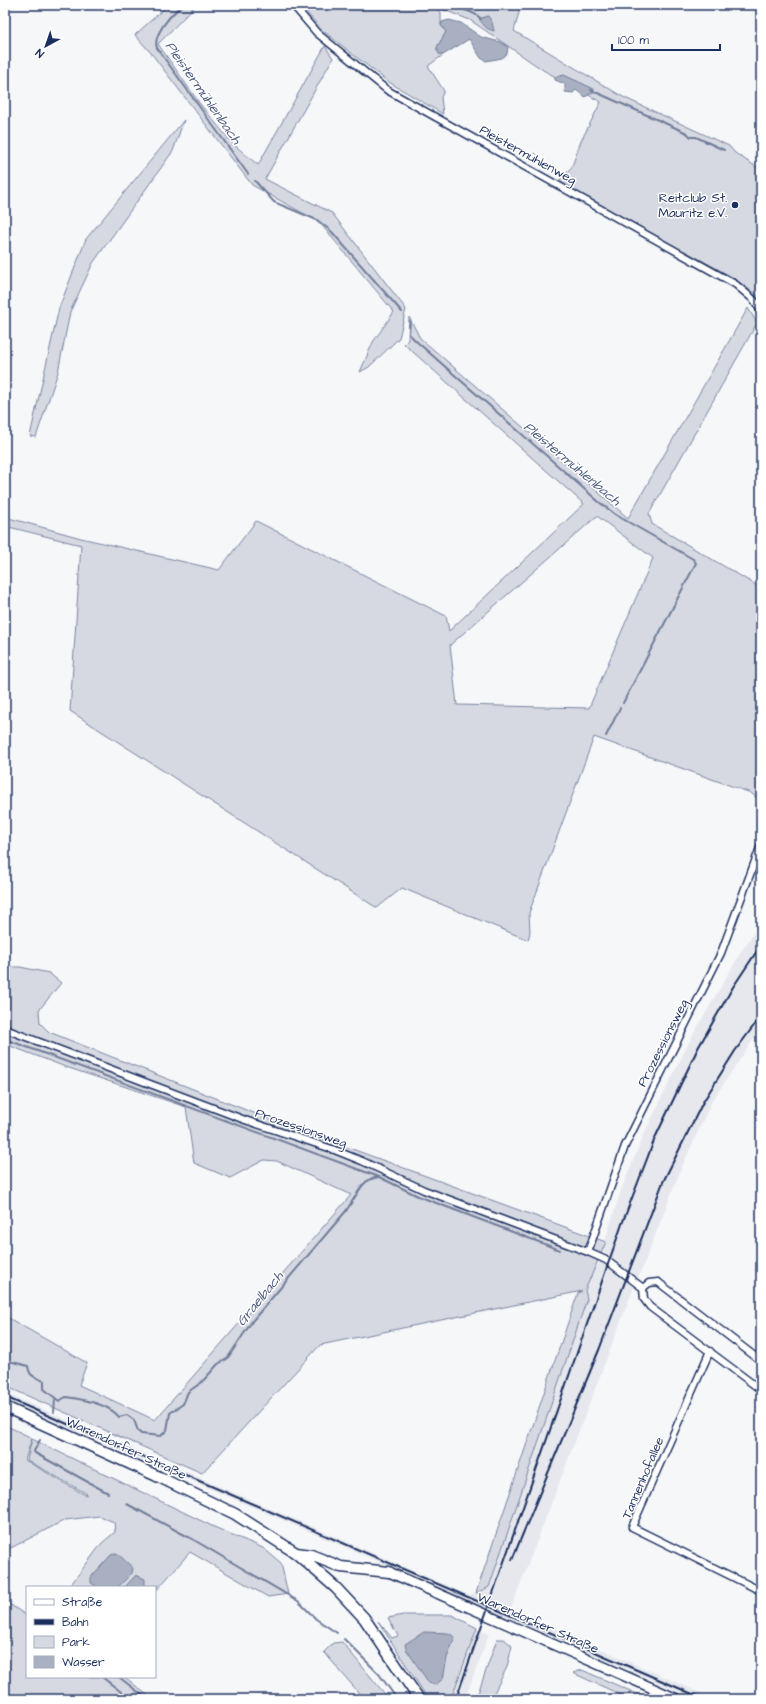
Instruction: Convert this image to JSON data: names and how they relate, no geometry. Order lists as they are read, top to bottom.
{
  "streets": {
    "main road": ["Warendorfer Straße"],
    "street": ["Pleistermühlenweg", "Prozessionsweg", "Tannenhofallee"]
  },
  "water": ["Pleistermühlenbach", "Graelbach"],
  "places": ["Reitclub St. Mauritz e.V."],
  "legend": [
    "Straße",
    "Bahn",
    "Park",
    "Wasser"
  ],
  "scale_bar": "100 m",
  "north": "bottom left"
}
